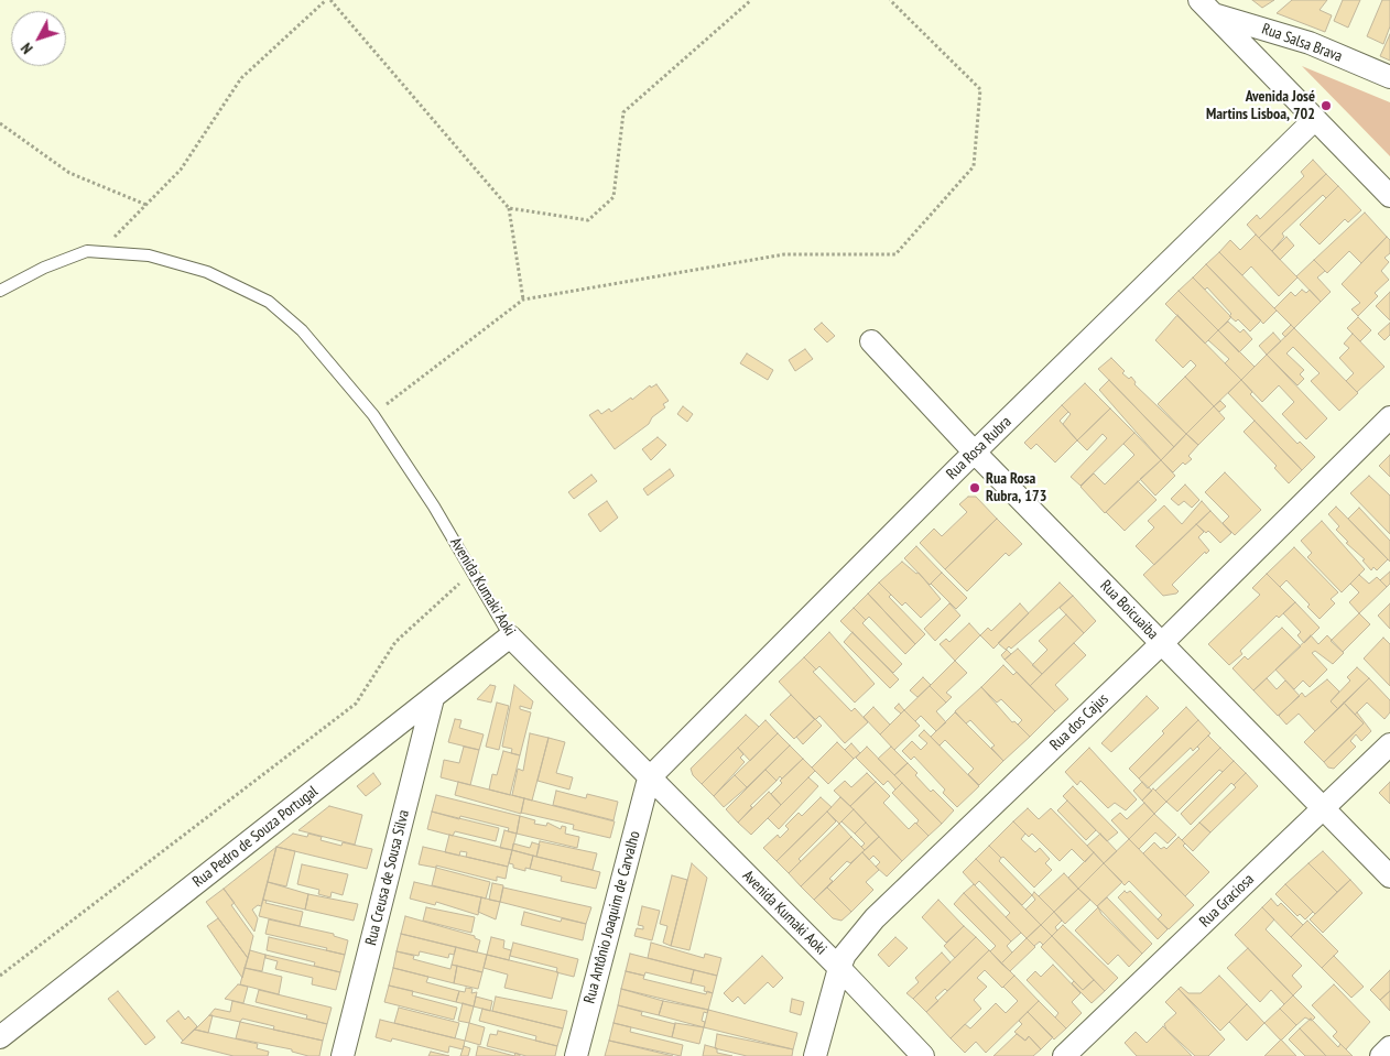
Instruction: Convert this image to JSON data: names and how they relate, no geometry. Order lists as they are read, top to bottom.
{
  "streets": {
    "street": [
      "Rua Salsa Brava",
      "Rua Rosa Rubra",
      "Avenida Kumaki Aoki",
      "Rua Boicuaiba",
      "Rua dos Cajus",
      "Rua Pedro de Souza Portugal",
      "Rua Creusa de Sousa Silva",
      "Rua Graciosa",
      "Rua Antônio Joaquim de Carvalho"
    ]
  },
  "crossings": [
    ["Rua Rosa Rubra", "Avenida Kumaki Aoki"],
    ["Rua Rosa Rubra", "Rua Boicuaiba"],
    ["Rua Rosa Rubra", "Rua Antônio Joaquim de Carvalho"],
    ["Avenida Kumaki Aoki", "Rua dos Cajus"],
    ["Avenida Kumaki Aoki", "Rua Pedro de Souza Portugal"],
    ["Avenida Kumaki Aoki", "Rua Antônio Joaquim de Carvalho"],
    ["Rua Boicuaiba", "Rua dos Cajus"],
    ["Rua Boicuaiba", "Rua Graciosa"],
    ["Rua Pedro de Souza Portugal", "Rua Creusa de Sousa Silva"]
  ],
  "places": ["Avenida José Martins Lisboa, 702", "Rua Rosa Rubra, 173"],
  "north": "bottom left"
}
